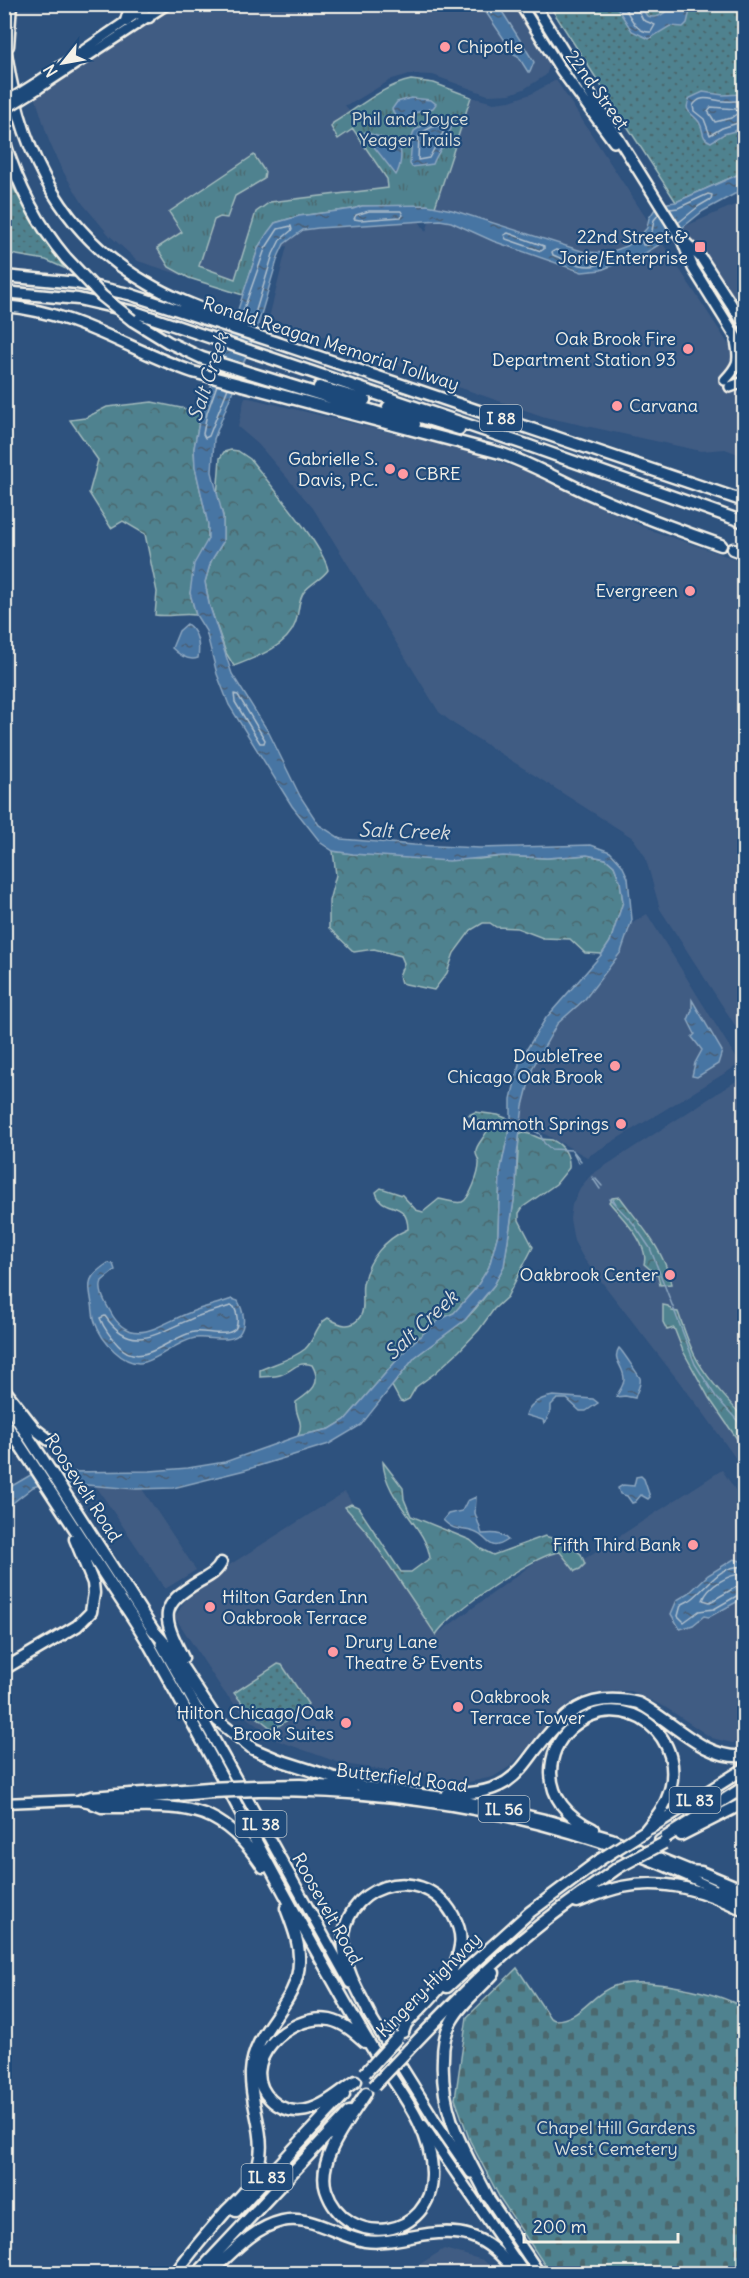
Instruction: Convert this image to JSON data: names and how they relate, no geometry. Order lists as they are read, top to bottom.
{
  "streets": {
    "highway": [
      "Ronald Reagan Memorial Tollway",
      "I 88",
      "Roosevelt Road",
      "Butterfield Road",
      "IL 83",
      "IL 56",
      "IL 38",
      "Kingery Highway"
    ],
    "main road": ["22nd Street"]
  },
  "crossings": [
    ["IL 83", "Kingery Highway"]
  ],
  "water": ["Salt Creek"],
  "parks": ["Phil and Joyce Yeager Trails", "Chapel Hill Gardens West Cemetery"],
  "places": {
    "other": [
      "Chipotle",
      "Oak Brook Fire Department Station 93",
      "Carvana",
      "Gabrielle S. Davis, P.C.",
      "CBRE",
      "Evergreen",
      "DoubleTree Chicago Oak Brook",
      "Mammoth Springs",
      "Oakbrook Center",
      "Fifth Third Bank",
      "Hilton Garden Inn Oakbrook Terrace",
      "Drury Lane Theatre & Events",
      "Oakbrook Terrace Tower",
      "Hilton Chicago/Oak Brook Suites"
    ],
    "transit": ["22nd Street & Jorie/Enterprise"]
  },
  "scale_bar": "200 m",
  "north": "bottom left"
}
